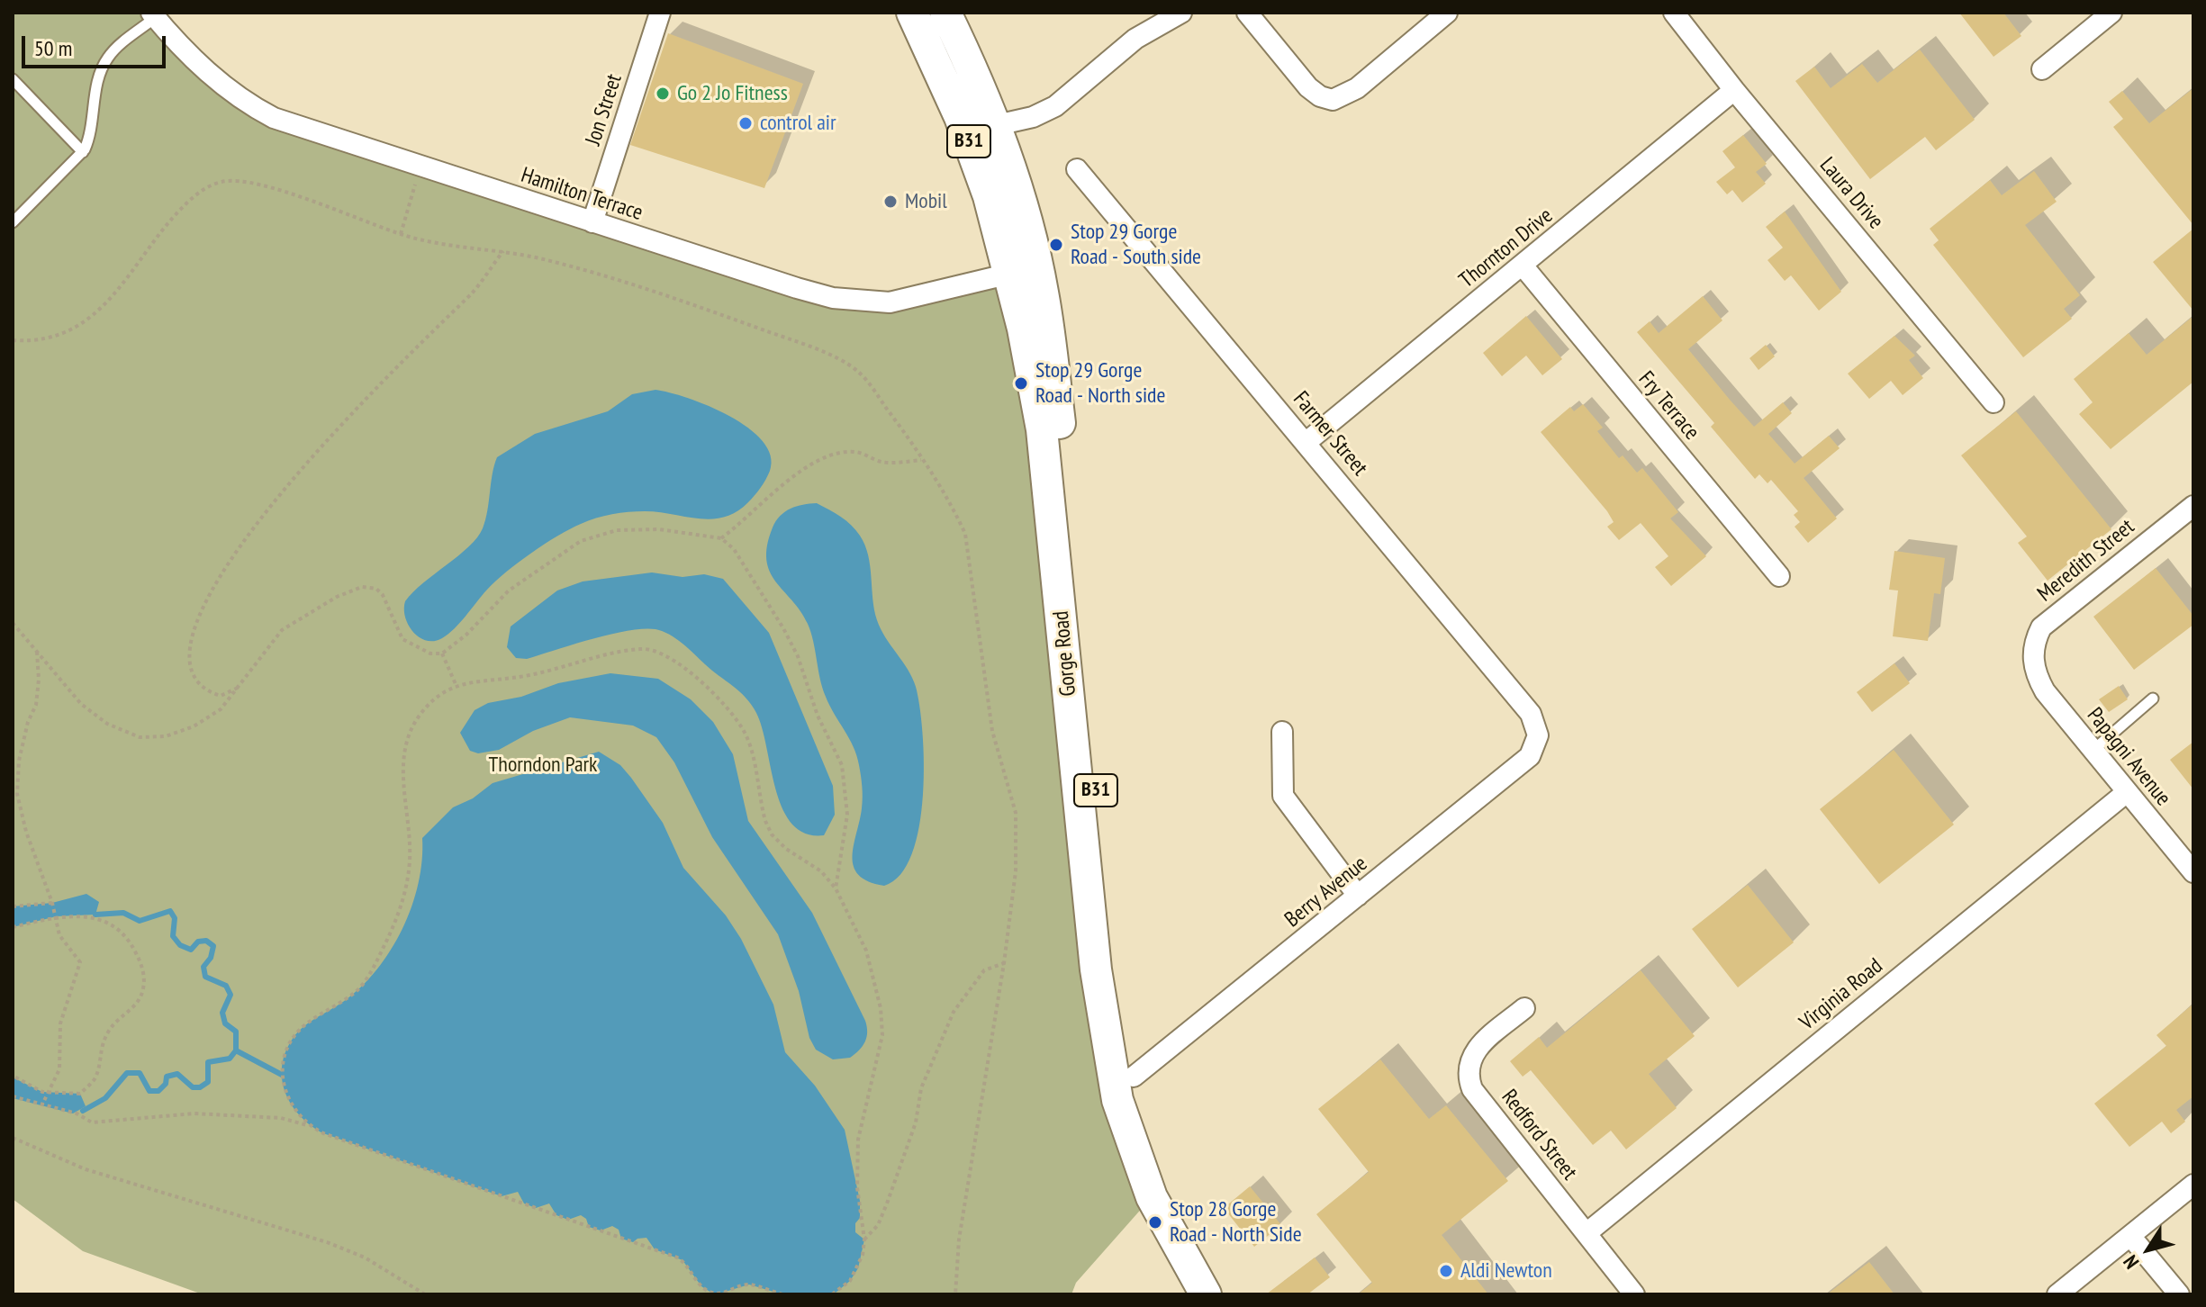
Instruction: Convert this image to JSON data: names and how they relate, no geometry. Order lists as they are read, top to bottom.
{
  "streets": {
    "main road": ["B31", "Gorge Road"],
    "street": [
      "Jon Street",
      "Laura Drive",
      "Hamilton Terrace",
      "Thornton Drive",
      "Fry Terrace",
      "Farmer Street",
      "Meredith Street",
      "Papagni Avenue",
      "Berry Avenue",
      "Virginia Road",
      "Redford Street"
    ]
  },
  "crossings": [
    ["Jon Street", "Hamilton Terrace"],
    ["Laura Drive", "Thornton Drive"],
    ["Hamilton Terrace", "Gorge Road"],
    ["Thornton Drive", "Fry Terrace"],
    ["Thornton Drive", "Farmer Street"],
    ["Farmer Street", "Berry Avenue"],
    ["Meredith Street", "Papagni Avenue"],
    ["Gorge Road", "Berry Avenue"],
    ["Papagni Avenue", "Virginia Road"],
    ["Virginia Road", "Redford Street"]
  ],
  "parks": ["Thorndon Park"],
  "places": [
    "Go 2 Jo Fitness",
    "control air",
    "Mobil",
    "Stop 29 Gorge Road - South side",
    "Stop 29 Gorge Road - North side",
    "Stop 28 Gorge Road - North Side",
    "Aldi Newton"
  ],
  "scale_bar": "50 m",
  "north": "bottom left"
}
